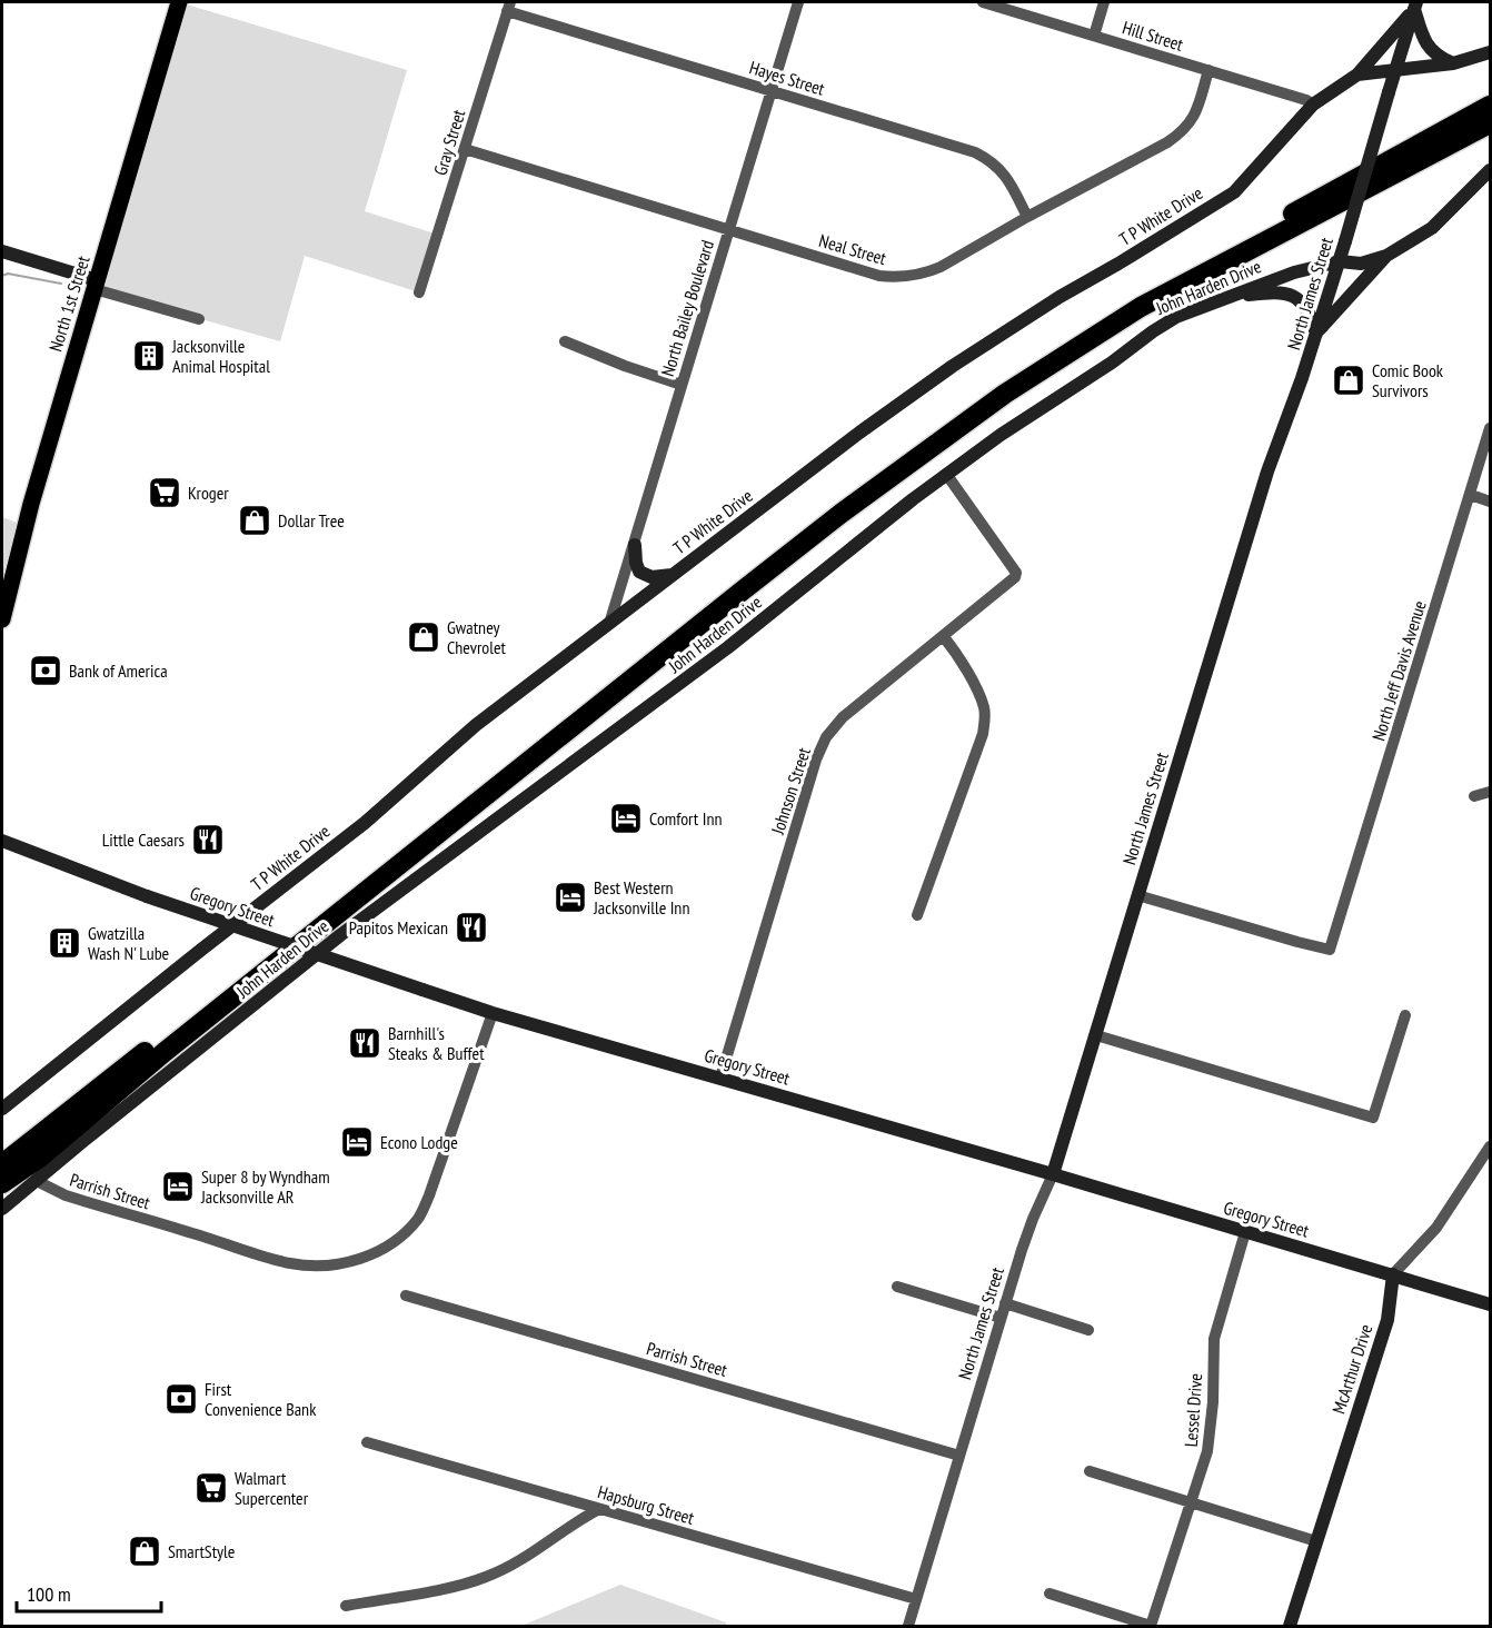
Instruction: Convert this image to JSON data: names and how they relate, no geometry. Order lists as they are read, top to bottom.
{
  "streets": {
    "main road": [
      "T P White Drive",
      "John Harden Drive",
      "North James Street",
      "North 1st Street",
      "Gregory Street",
      "McArthur Drive"
    ],
    "street": [
      "Hill Street",
      "Hayes Street",
      "Gray Street",
      "Neal Street",
      "North Bailey Boulevard",
      "North Jeff Davis Avenue",
      "Johnson Street",
      "Parrish Street",
      "Lessel Drive",
      "Hapsburg Street"
    ]
  },
  "crossings": [
    ["Hill Street", "T P White Drive"],
    ["Hill Street", "Neal Street"],
    ["Hayes Street", "Gray Street"],
    ["Hayes Street", "Neal Street"],
    ["Hayes Street", "North Bailey Boulevard"],
    ["Gray Street", "Neal Street"],
    ["T P White Drive", "North James Street"],
    ["T P White Drive", "North Bailey Boulevard"],
    ["Neal Street", "North Bailey Boulevard"],
    ["John Harden Drive", "North James Street"],
    ["John Harden Drive", "Johnson Street"],
    ["John Harden Drive", "Parrish Street"],
    ["North James Street", "North Jeff Davis Avenue"],
    ["North James Street", "Gregory Street"],
    ["North James Street", "Parrish Street"],
    ["North James Street", "Hapsburg Street"],
    ["Johnson Street", "Gregory Street"],
    ["Gregory Street", "Parrish Street"],
    ["Gregory Street", "McArthur Drive"],
    ["Gregory Street", "Lessel Drive"]
  ],
  "places": {
    "building": ["Jacksonville Animal Hospital", "Gwatzilla Wash N' Lube"],
    "shop": [
      "Comic Book Survivors",
      "Dollar Tree",
      "Gwatney Chevrolet",
      "SmartStyle"
    ],
    "supermarket": ["Kroger", "Walmart Supercenter"],
    "bank": ["Bank of America", "First Convenience Bank"],
    "hotel": [
      "Comfort Inn",
      "Best Western Jacksonville Inn",
      "Econo Lodge",
      "Super 8 by Wyndham Jacksonville AR"
    ],
    "restaurant": ["Little Caesars", "Papitos Mexican", "Barnhill's Steaks & Buffet"]
  },
  "scale_bar": "100 m"
}
